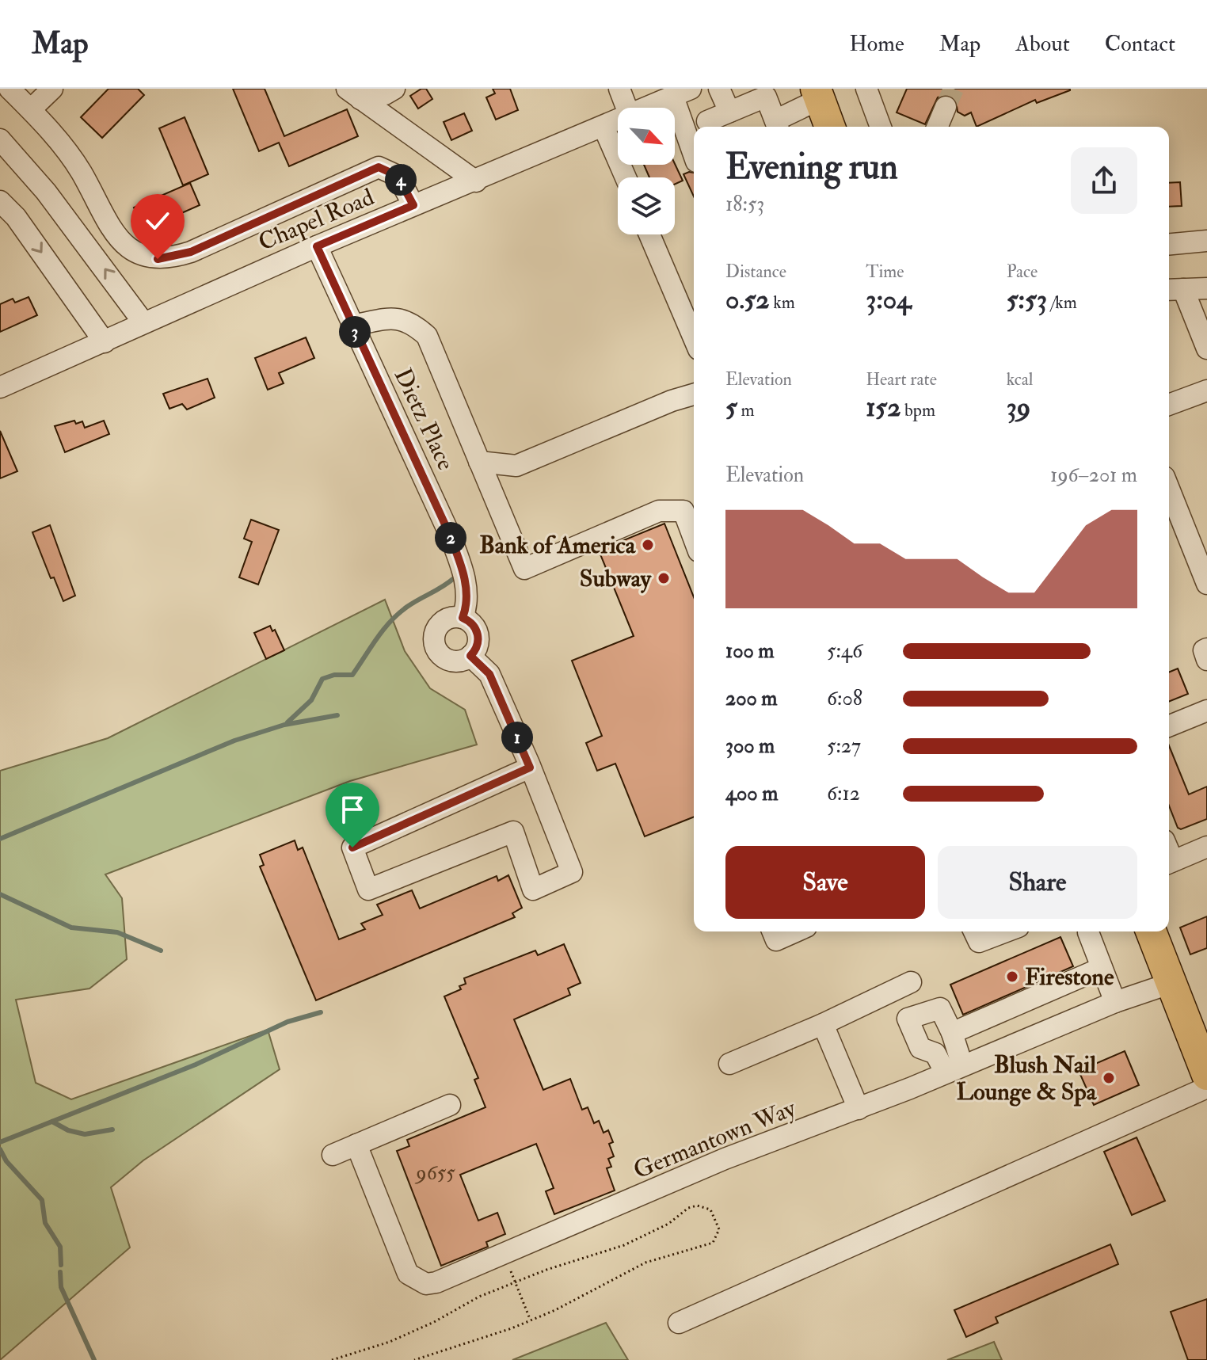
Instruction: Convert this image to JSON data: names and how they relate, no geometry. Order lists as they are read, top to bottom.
{
  "streets": {
    "street": ["Chapel Road", "Dietz Place", "Germantown Way"]
  },
  "crossings": [
    ["Chapel Road", "Dietz Place"]
  ],
  "places": [
    "Bank of America",
    "Subway",
    "Firestone",
    "Blush Nail Lounge & Spa"
  ],
  "house_numbers": ["9655"],
  "north": "bottom right",
  "page": {
    "header": "Map",
    "nav": [
      "Home",
      "Map",
      "About",
      "Contact"
    ],
    "heading": ["Evening run", "18:53"],
    "pins": [
      "4",
      "3",
      "2",
      "1"
    ],
    "stats": [
      ["Distance", "0.52 km"],
      ["Time", "3:04"],
      ["Pace", "5:53 /km"],
      ["Elevation", "5 m"],
      ["Heart rate", "152 bpm"],
      ["kcal", "39"]
    ],
    "chart": ["Elevation", "196–201 m"],
    "list": [
      {
        "name": "100 m",
        "note": "5:46"
      },
      {
        "name": "200 m",
        "note": "6:08"
      },
      {
        "name": "300 m",
        "note": "5:27"
      },
      {
        "name": "400 m",
        "note": "6:12"
      }
    ],
    "buttons": ["Save", "Share"]
  }
}
